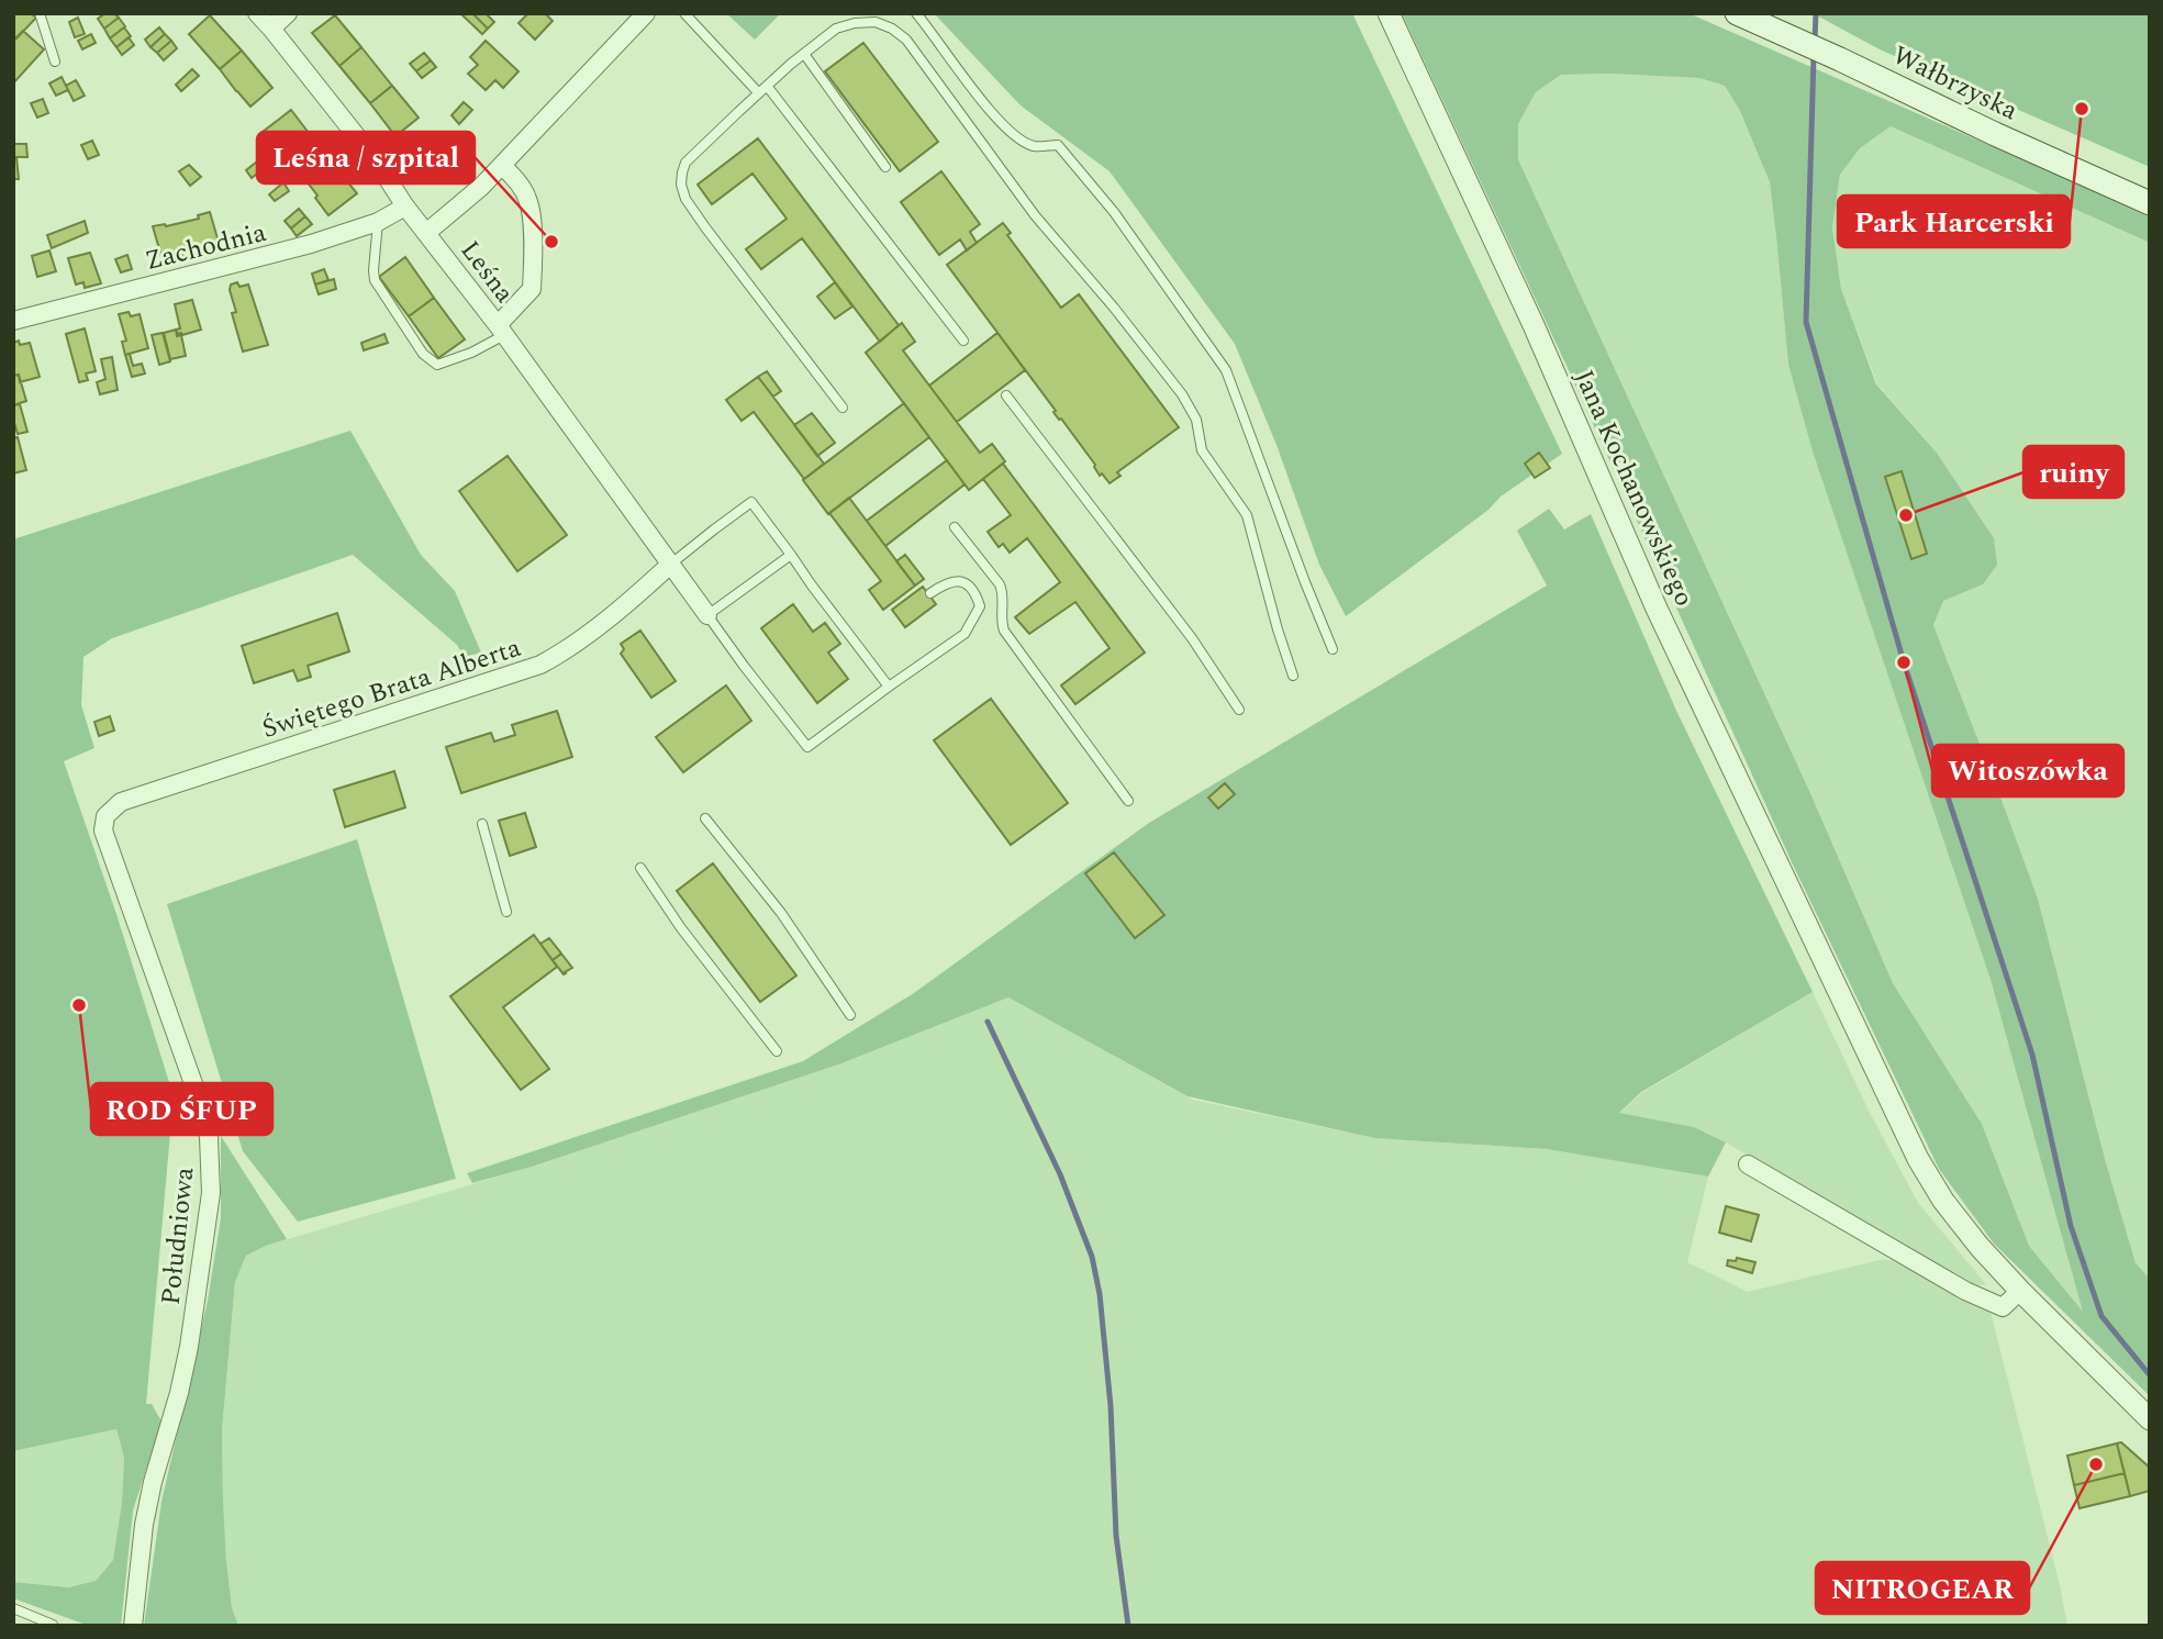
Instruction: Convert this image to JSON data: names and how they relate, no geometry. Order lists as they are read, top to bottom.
{
  "streets": {
    "main road": ["Wałbrzyska"],
    "street": [
      "Zachodnia",
      "Leśna",
      "Jana Kochanowskiego",
      "Świętego Brata Alberta",
      "Południowa"
    ]
  },
  "crossings": [
    ["Zachodnia", "Leśna"],
    ["Leśna", "Świętego Brata Alberta"],
    ["Świętego Brata Alberta", "Południowa"]
  ],
  "places": [
    "Park Harcerski",
    "Leśna / szpital",
    "ruiny",
    "Witoszówka",
    "ROD ŚFUP",
    "NITROGEAR"
  ]
}
